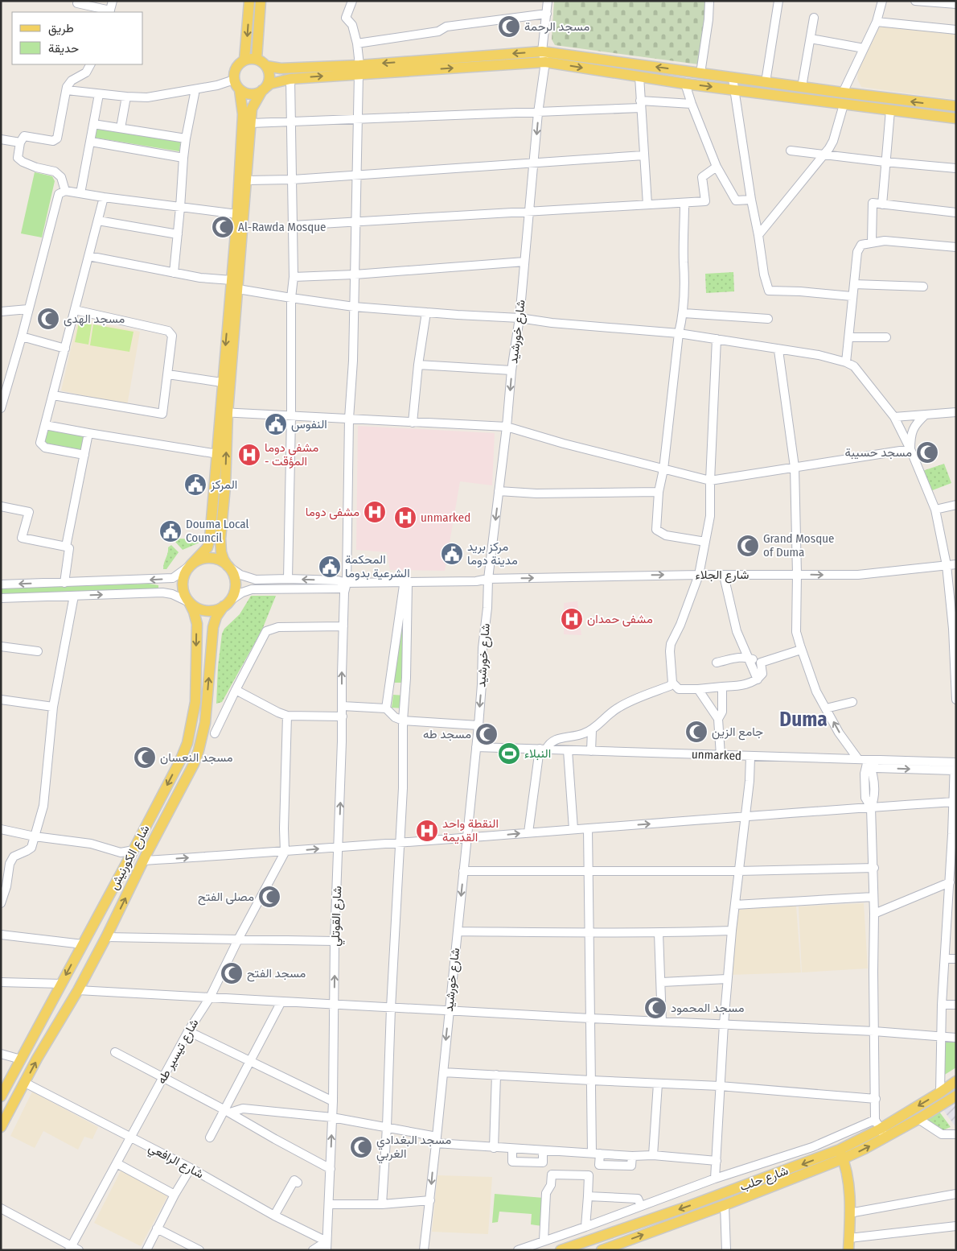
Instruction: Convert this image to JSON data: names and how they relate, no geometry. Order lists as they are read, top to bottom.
{
  "streets": {
    "main road": ["شارع الكورنيش", "شارع حلب"],
    "street": [
      "شارع خورشيد",
      "شارع الجلاء",
      "unmarked",
      "شارع القوتلي",
      "شارع تيسير طه",
      "شارع الرافعي"
    ]
  },
  "crossings": [
    ["شارع خورشيد", "شارع الجلاء"],
    ["شارع خورشيد", "unmarked"],
    ["شارع الجلاء", "شارع القوتلي"],
    ["شارع الكورنيش", "شارع الرافعي"],
    ["شارع القوتلي", "شارع الرافعي"],
    ["شارع تيسير طه", "شارع الرافعي"]
  ],
  "one_way": ["شارع الجلاء"],
  "districts": ["Duma"],
  "places": {
    "mosque": [
      "مسجد الرحمة",
      "Al-Rawda Mosque",
      "مسجد الهدى",
      "مسجد حسيبة",
      "Grand Mosque of Duma",
      "جامع الزين",
      "مسجد طه",
      "مسجد النعسان",
      "مصلى الفتح",
      "مسجد الفتح",
      "مسجد المحمود",
      "مسجد البغدادي الغربي"
    ],
    "public building": [
      "النفوس",
      "المركز",
      "Douma Local Council",
      "مركز بريد مدينة دوما",
      "المحكمة الشرعية بدوما"
    ],
    "hospital": [
      "مشفى دوما - المؤقت",
      "مشفى دوما",
      "unmarked",
      "مشفى حمدان",
      "النقطة واحد القديمة"
    ],
    "sports": ["النبلاء"]
  },
  "legend": ["طريق", "حديقة"]
}
